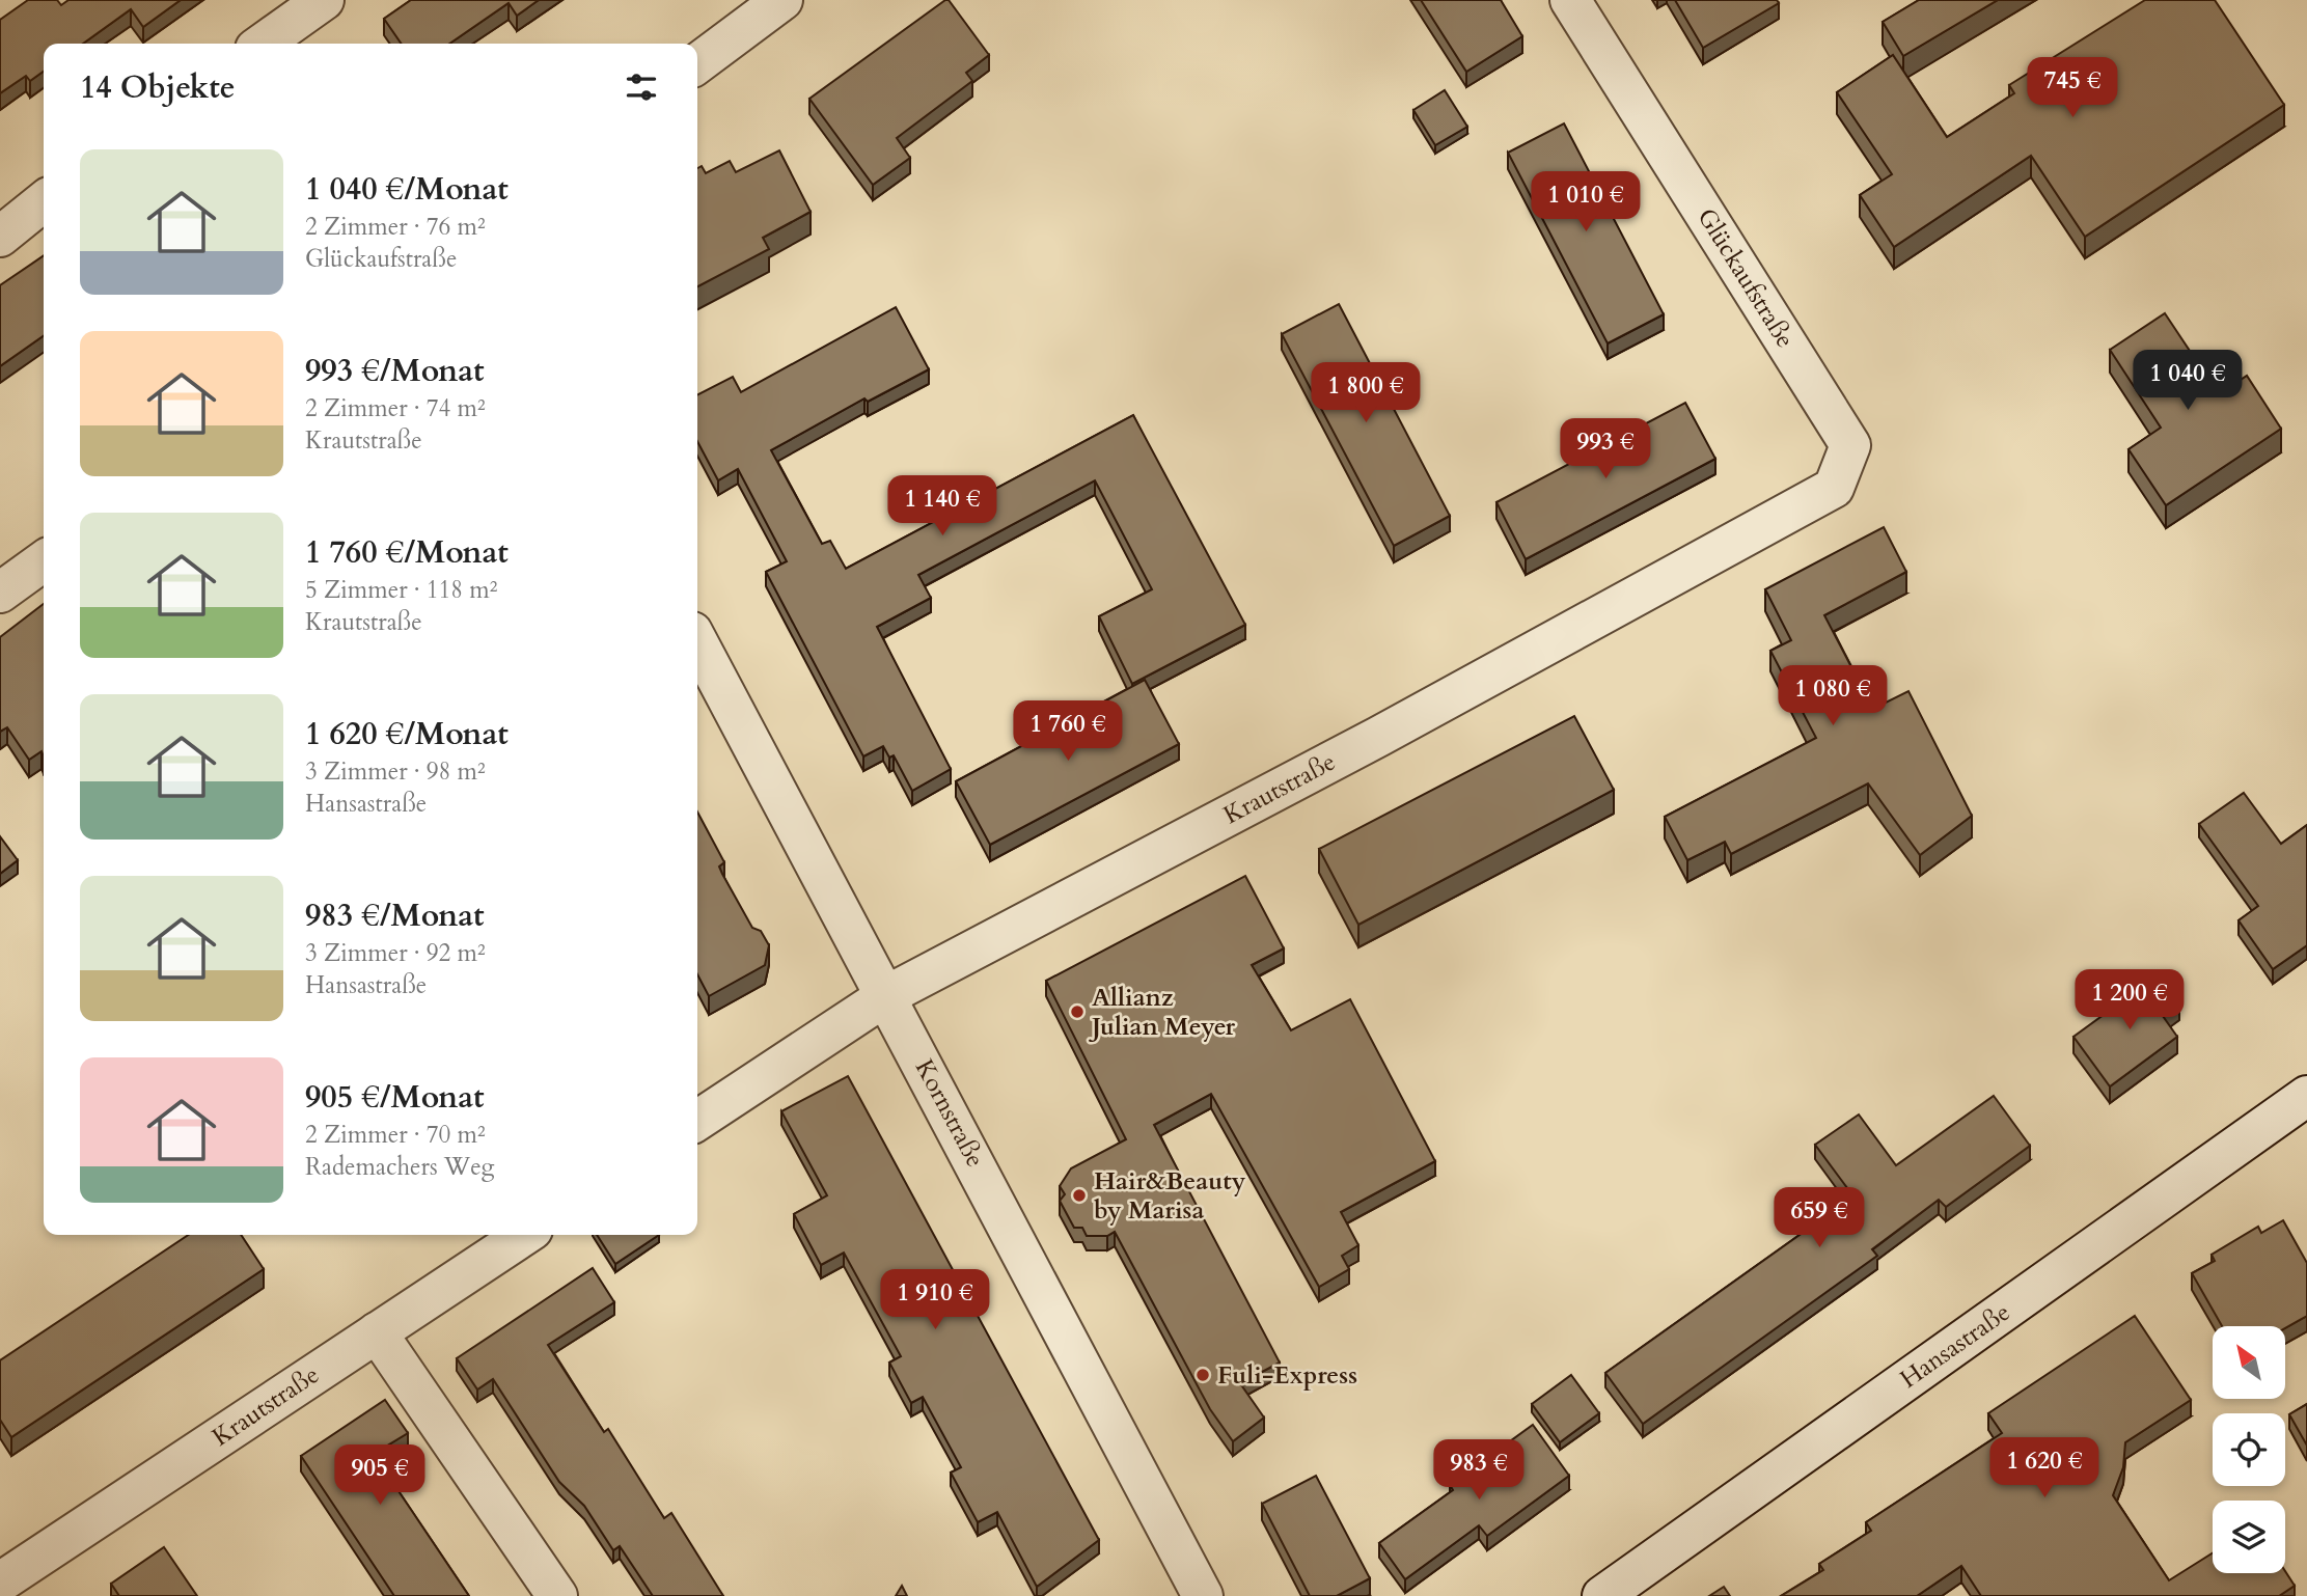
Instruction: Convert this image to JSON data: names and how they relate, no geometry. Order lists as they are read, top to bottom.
{
  "streets": {
    "street": [
      "Glückaufstraße",
      "Krautstraße",
      "Kornstraße",
      "Hansastraße"
    ]
  },
  "crossings": [
    ["Glückaufstraße", "Krautstraße"],
    ["Krautstraße", "Kornstraße"]
  ],
  "places": ["Allianz Julian Meyer", "Hair&Beauty by Marisa", "Fuli-Express"],
  "north": "top left",
  "page": {
    "heading": "14 Objekte",
    "price": [
      "745 €",
      "1 010 €",
      "1 040 €",
      "1 800 €",
      "993 €",
      "1 140 €",
      "1 080 €",
      "1 760 €",
      "1 200 €",
      "659 €",
      "1 910 €",
      "1 620 €",
      "983 €",
      "905 €"
    ],
    "list": [
      {
        "name": "1 040 €/Monat",
        "note": "2 Zimmer · 76 m² · Glückaufstraße"
      },
      {
        "name": "993 €/Monat",
        "note": "2 Zimmer · 74 m² · Krautstraße"
      },
      {
        "name": "1 760 €/Monat",
        "note": "5 Zimmer · 118 m² · Krautstraße"
      },
      {
        "name": "1 620 €/Monat",
        "note": "3 Zimmer · 98 m² · Hansastraße"
      },
      {
        "name": "983 €/Monat",
        "note": "3 Zimmer · 92 m² · Hansastraße"
      },
      {
        "name": "905 €/Monat",
        "note": "2 Zimmer · 70 m² · Rademachers Weg"
      }
    ]
  }
}
